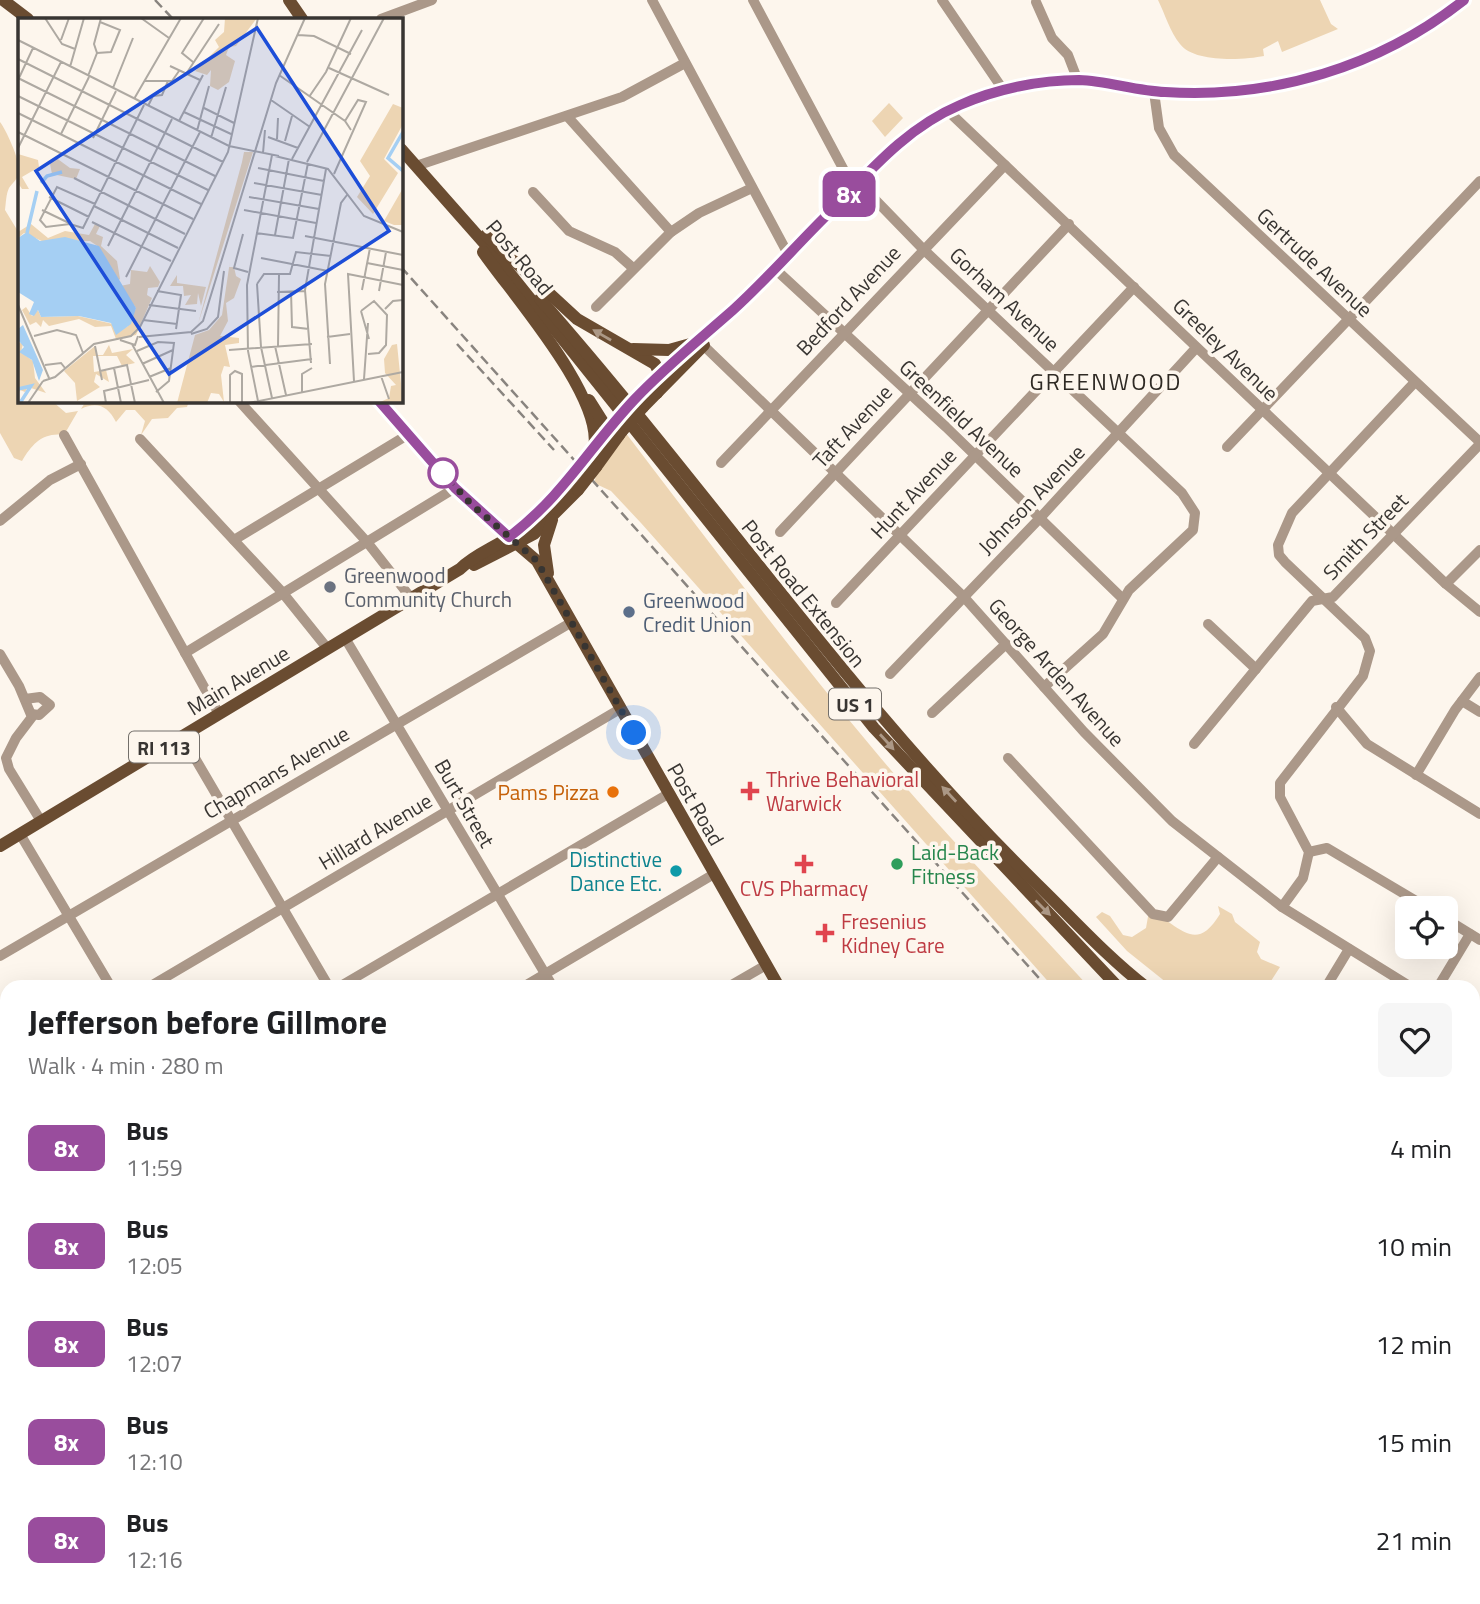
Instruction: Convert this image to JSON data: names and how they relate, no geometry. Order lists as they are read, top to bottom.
{
  "streets": {
    "main road": [
      "Post Road",
      "Post Road Extension",
      "Main Avenue",
      "US 1",
      "RI 113"
    ],
    "street": [
      "Gertrude Avenue",
      "Gorham Avenue",
      "Bedford Avenue",
      "Greeley Avenue",
      "Greenfield Avenue",
      "Taft Avenue",
      "Hunt Avenue",
      "Johnson Avenue",
      "Smith Street",
      "George Arden Avenue",
      "Chapmans Avenue",
      "Burt Street",
      "Hillard Avenue"
    ]
  },
  "crossings": [
    ["Post Road", "Post Road Extension"],
    ["Post Road", "Main Avenue"],
    ["Post Road", "Chapmans Avenue"],
    ["Post Road", "Hillard Avenue"],
    ["Gertrude Avenue", "Smith Street"],
    ["Gertrude Avenue", "Main Avenue"],
    ["Gorham Avenue", "Bedford Avenue"],
    ["Gorham Avenue", "Greenfield Avenue"],
    ["Gorham Avenue", "Taft Avenue"],
    ["Gorham Avenue", "Hunt Avenue"],
    ["Gorham Avenue", "Johnson Avenue"],
    ["Gorham Avenue", "George Arden Avenue"],
    ["Gorham Avenue", "Main Avenue"],
    ["Bedford Avenue", "Greeley Avenue"],
    ["Bedford Avenue", "Greenfield Avenue"],
    ["Bedford Avenue", "George Arden Avenue"],
    ["Greeley Avenue", "Taft Avenue"],
    ["Greeley Avenue", "Hunt Avenue"],
    ["Greeley Avenue", "Johnson Avenue"],
    ["Greeley Avenue", "Smith Street"],
    ["Greeley Avenue", "Main Avenue"],
    ["Greenfield Avenue", "Taft Avenue"],
    ["Greenfield Avenue", "Hunt Avenue"],
    ["Greenfield Avenue", "Johnson Avenue"],
    ["Greenfield Avenue", "Main Avenue"],
    ["Taft Avenue", "George Arden Avenue"],
    ["Hunt Avenue", "George Arden Avenue"],
    ["Johnson Avenue", "George Arden Avenue"],
    ["George Arden Avenue", "Main Avenue"],
    ["Main Avenue", "Burt Street"],
    ["Chapmans Avenue", "Burt Street"],
    ["Burt Street", "Hillard Avenue"]
  ],
  "districts": ["GREENWOOD"],
  "places": {
    "other": [
      "Greenwood Community Church",
      "Greenwood Credit Union",
      "Pams Pizza",
      "Laid-Back Fitness",
      "Distinctive Dance Etc."
    ],
    "health": ["Thrive Behavioral Warwick", "CVS Pharmacy", "Fresenius Kidney Care"]
  },
  "lines": ["bus line 8x"],
  "page": {
    "on_map": "8x",
    "heading": ["Jefferson before Gillmore", "Walk · 4 min · 280 m"],
    "list": [
      {
        "mark": "8x",
        "name": "Bus",
        "note": "11:59",
        "value": "4 min"
      },
      {
        "mark": "8x",
        "name": "Bus",
        "note": "12:05",
        "value": "10 min"
      },
      {
        "mark": "8x",
        "name": "Bus",
        "note": "12:07",
        "value": "12 min"
      },
      {
        "mark": "8x",
        "name": "Bus",
        "note": "12:10",
        "value": "15 min"
      },
      {
        "mark": "8x",
        "name": "Bus",
        "note": "12:16",
        "value": "21 min"
      }
    ]
  }
}
